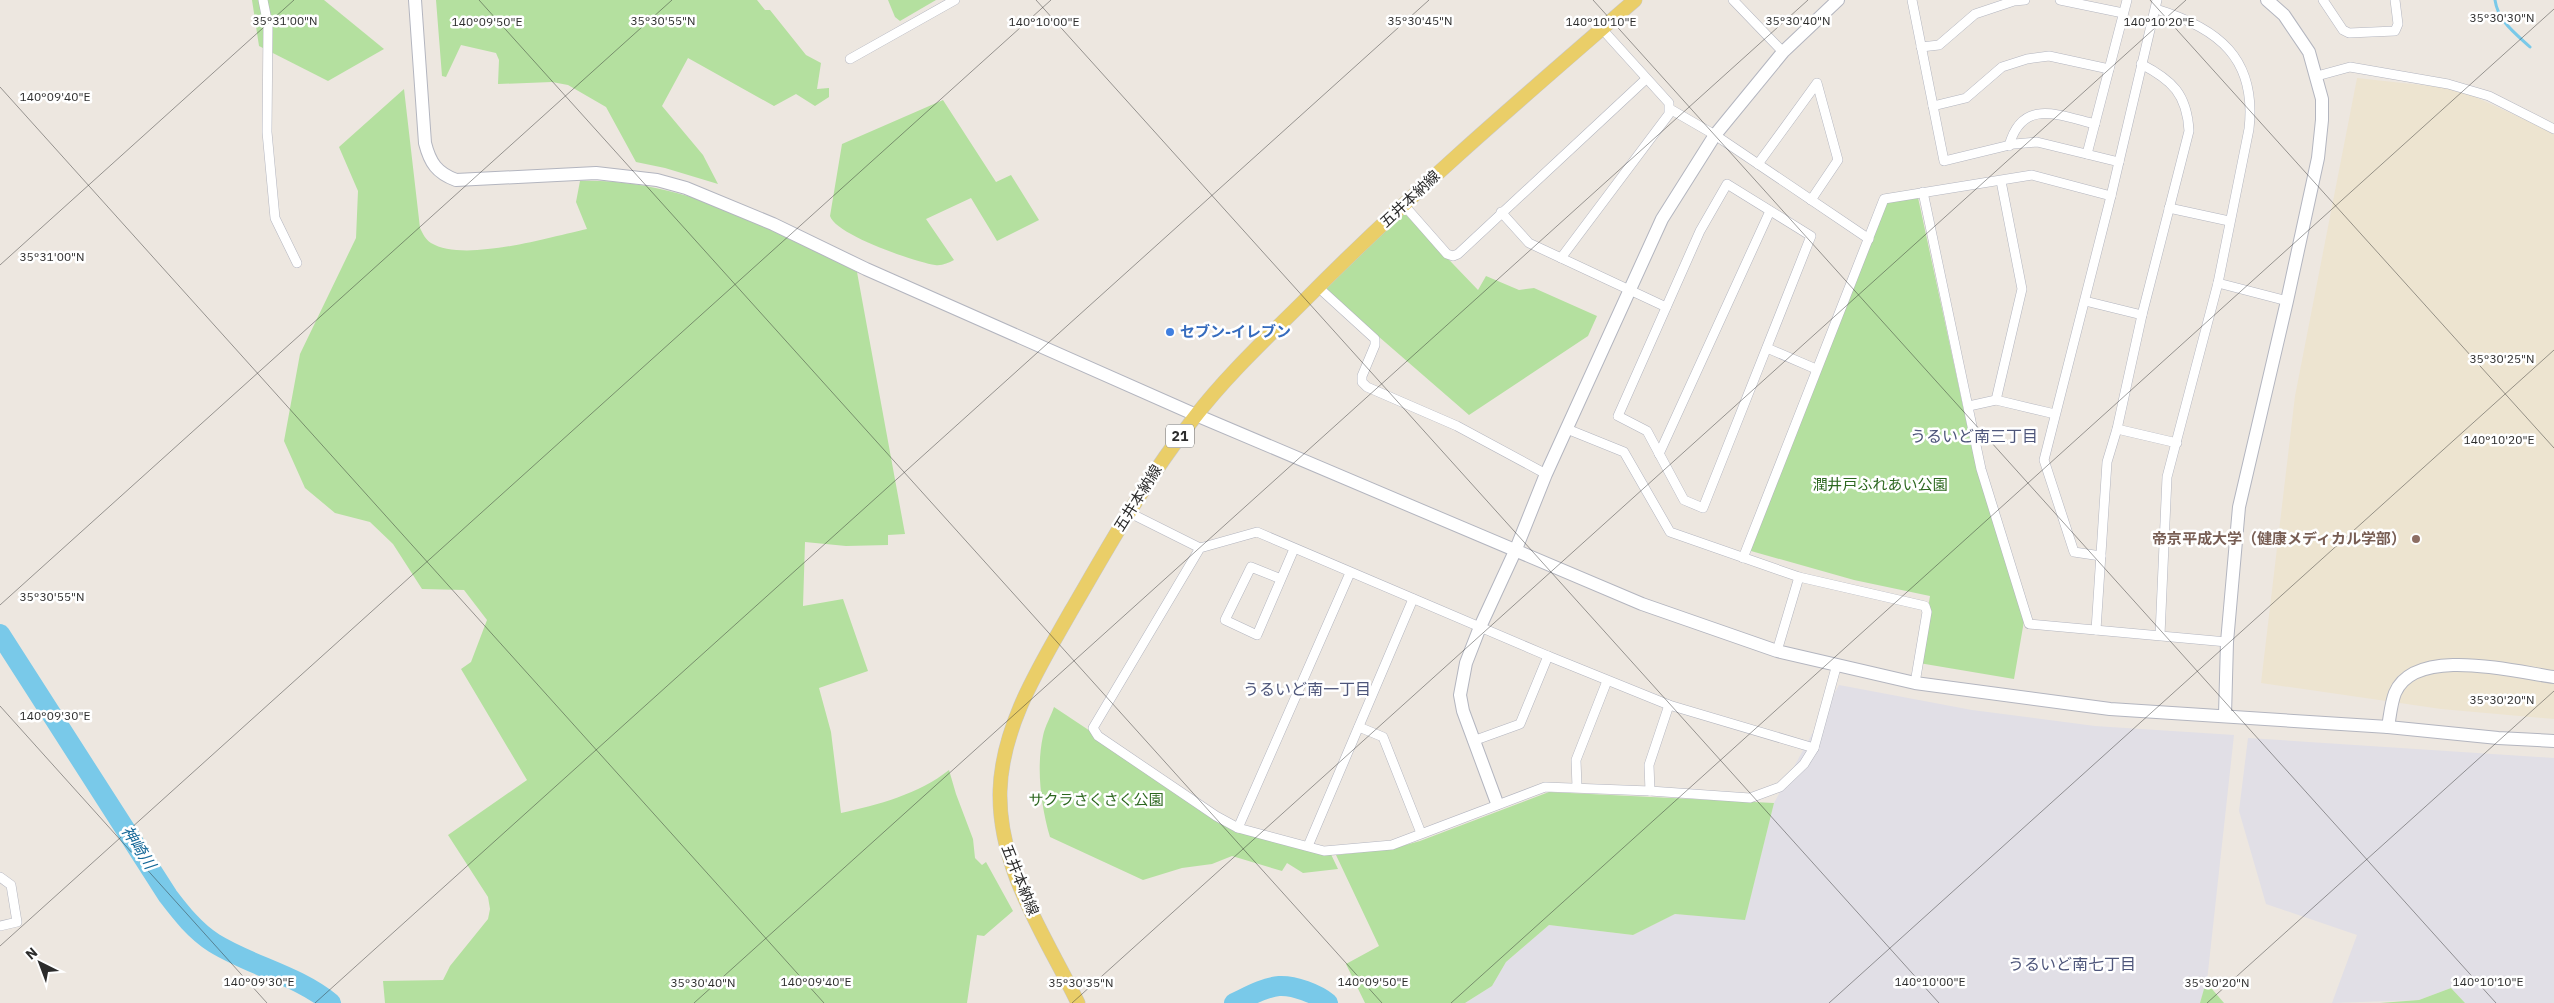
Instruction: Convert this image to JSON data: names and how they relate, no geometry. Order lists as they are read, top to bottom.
{
  "streets": {
    "main road": ["五井本納線", "21"]
  },
  "districts": ["うるいど南三丁目", "うるいど南一丁目", "うるいど南七丁目"],
  "water": ["神崎川"],
  "parks": ["潤井戸ふれあい公園", "サクラさくさく公園"],
  "places": ["セブン-イレブン", "帝京平成大学（健康メディカル学部）"],
  "north": "top left",
  "coordinates": [
    "35°30'30\"N",
    "35°31'00\"N",
    "35°30'55\"N",
    "35°30'45\"N",
    "35°30'40\"N",
    "140°09'50\"E",
    "140°10'10\"E",
    "140°10'20\"E",
    "140°10'00\"E",
    "140°09'40\"E",
    "35°30'25\"N",
    "35°30'20\"N",
    "140°09'30\"E",
    "35°30'35\"N"
  ]
}
